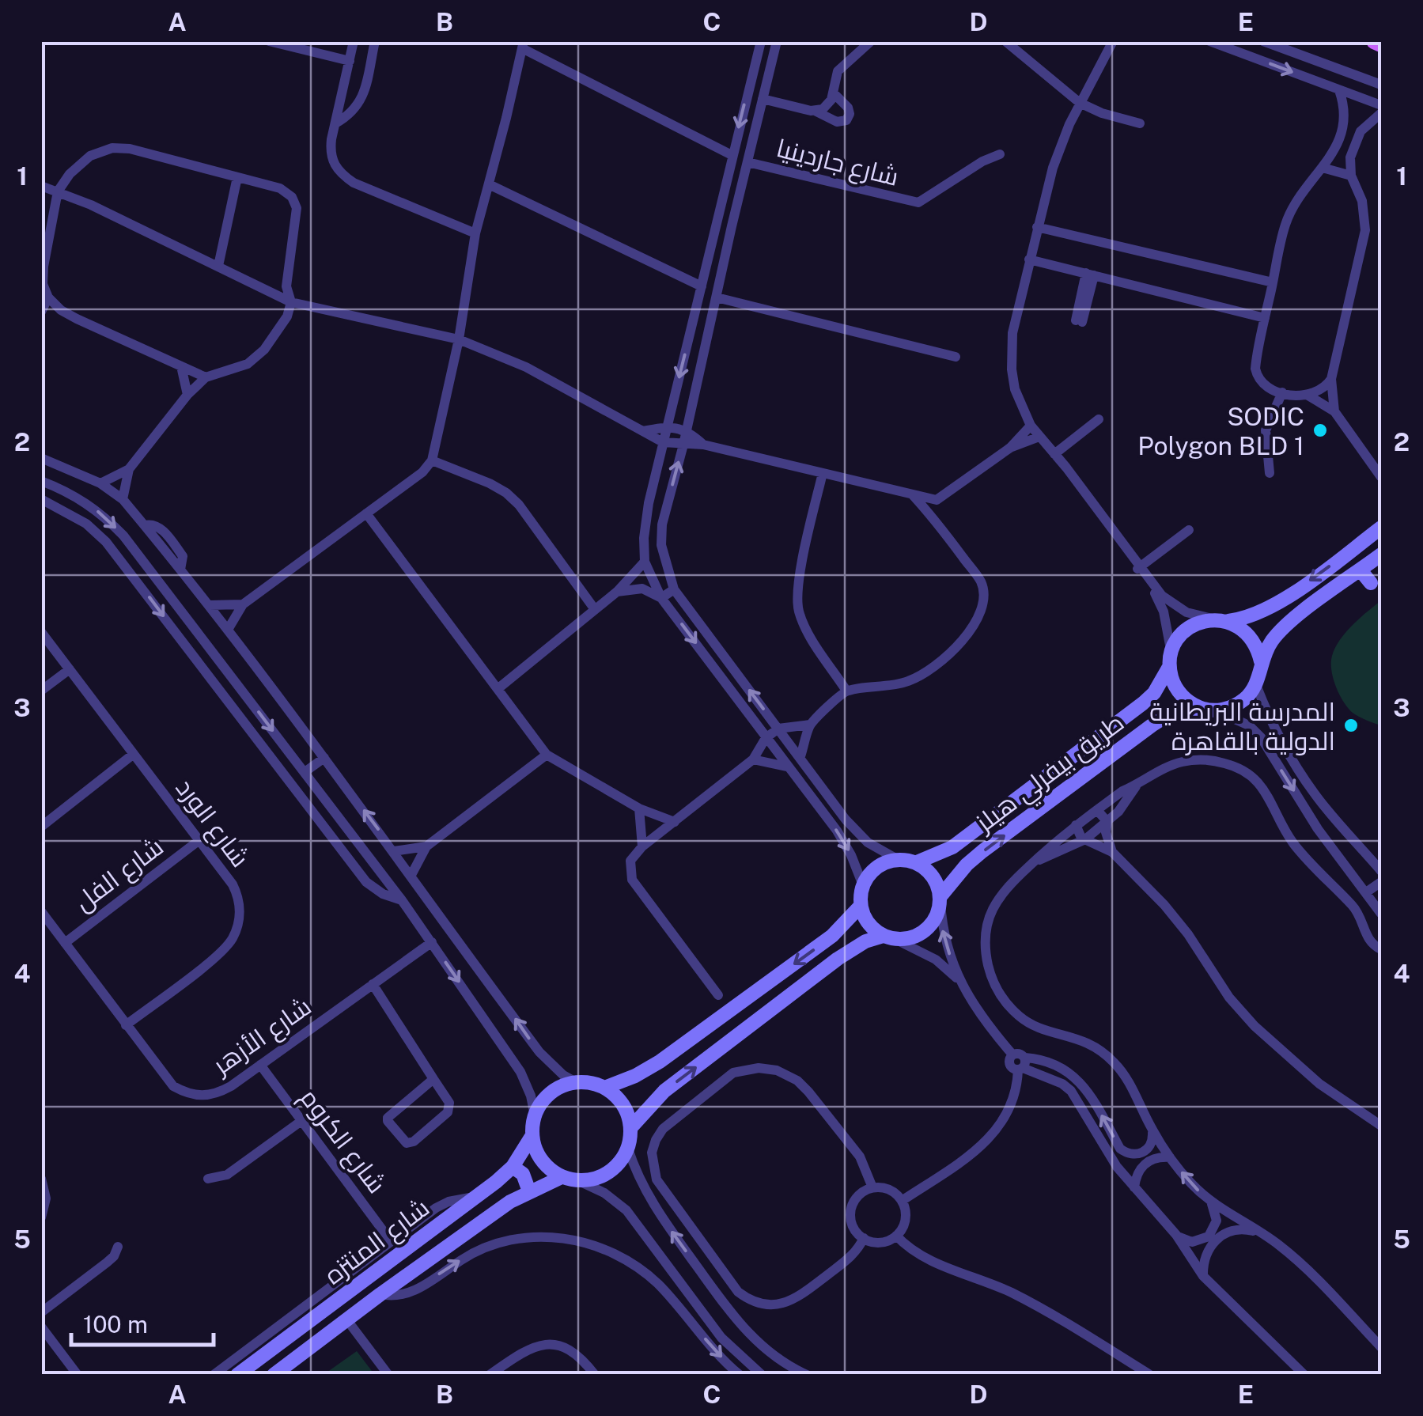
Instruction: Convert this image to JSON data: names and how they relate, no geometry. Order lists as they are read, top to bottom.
{
  "streets": {
    "street": [
      "شارع جاردينيا",
      "طريق بيفرلي هيلز",
      "شارع الورد",
      "شارع الفل",
      "شارع الأزهر",
      "شارع الكروم",
      "شارع المنتزه"
    ]
  },
  "crossings": [
    ["شارع الورد", "شارع الفل"],
    ["شارع الورد", "شارع الأزهر"],
    ["شارع الفل", "شارع الأزهر"],
    ["شارع الأزهر", "شارع الكروم"]
  ],
  "places": ["SODIC Polygon BLD 1", "المدرسة البريطانية الدولية بالقاهرة"],
  "scale_bar": "100 m",
  "grid": {
    "columns": [
      "A",
      "B",
      "C",
      "D",
      "E"
    ],
    "rows": [
      "1",
      "2",
      "3",
      "4",
      "5"
    ]
  }
}
